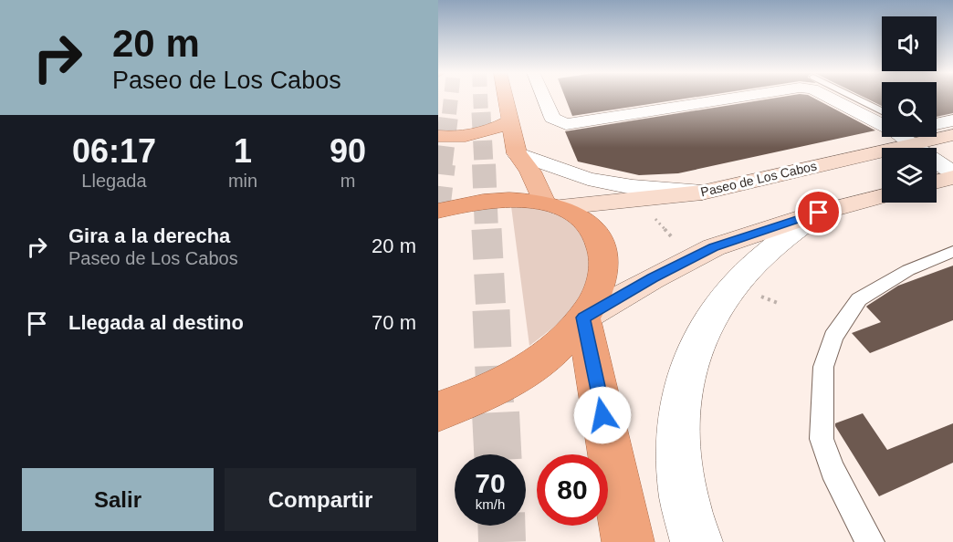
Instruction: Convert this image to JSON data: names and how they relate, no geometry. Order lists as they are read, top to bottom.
{
  "streets": {
    "main road": ["Paseo de Los Cabos"]
  },
  "page": {
    "turn": ["20 m", "Paseo de Los Cabos"],
    "eta": [
      "06:17",
      "Llegada",
      "1",
      "min",
      "90",
      "m"
    ],
    "list": [
      {
        "name": "Gira a la derecha",
        "note": "Paseo de Los Cabos",
        "value": "20 m"
      },
      {
        "name": "Llegada al destino",
        "value": "70 m"
      }
    ],
    "speed": "70 km/h",
    "limit": "80",
    "buttons": ["Salir", "Compartir"]
  }
}
